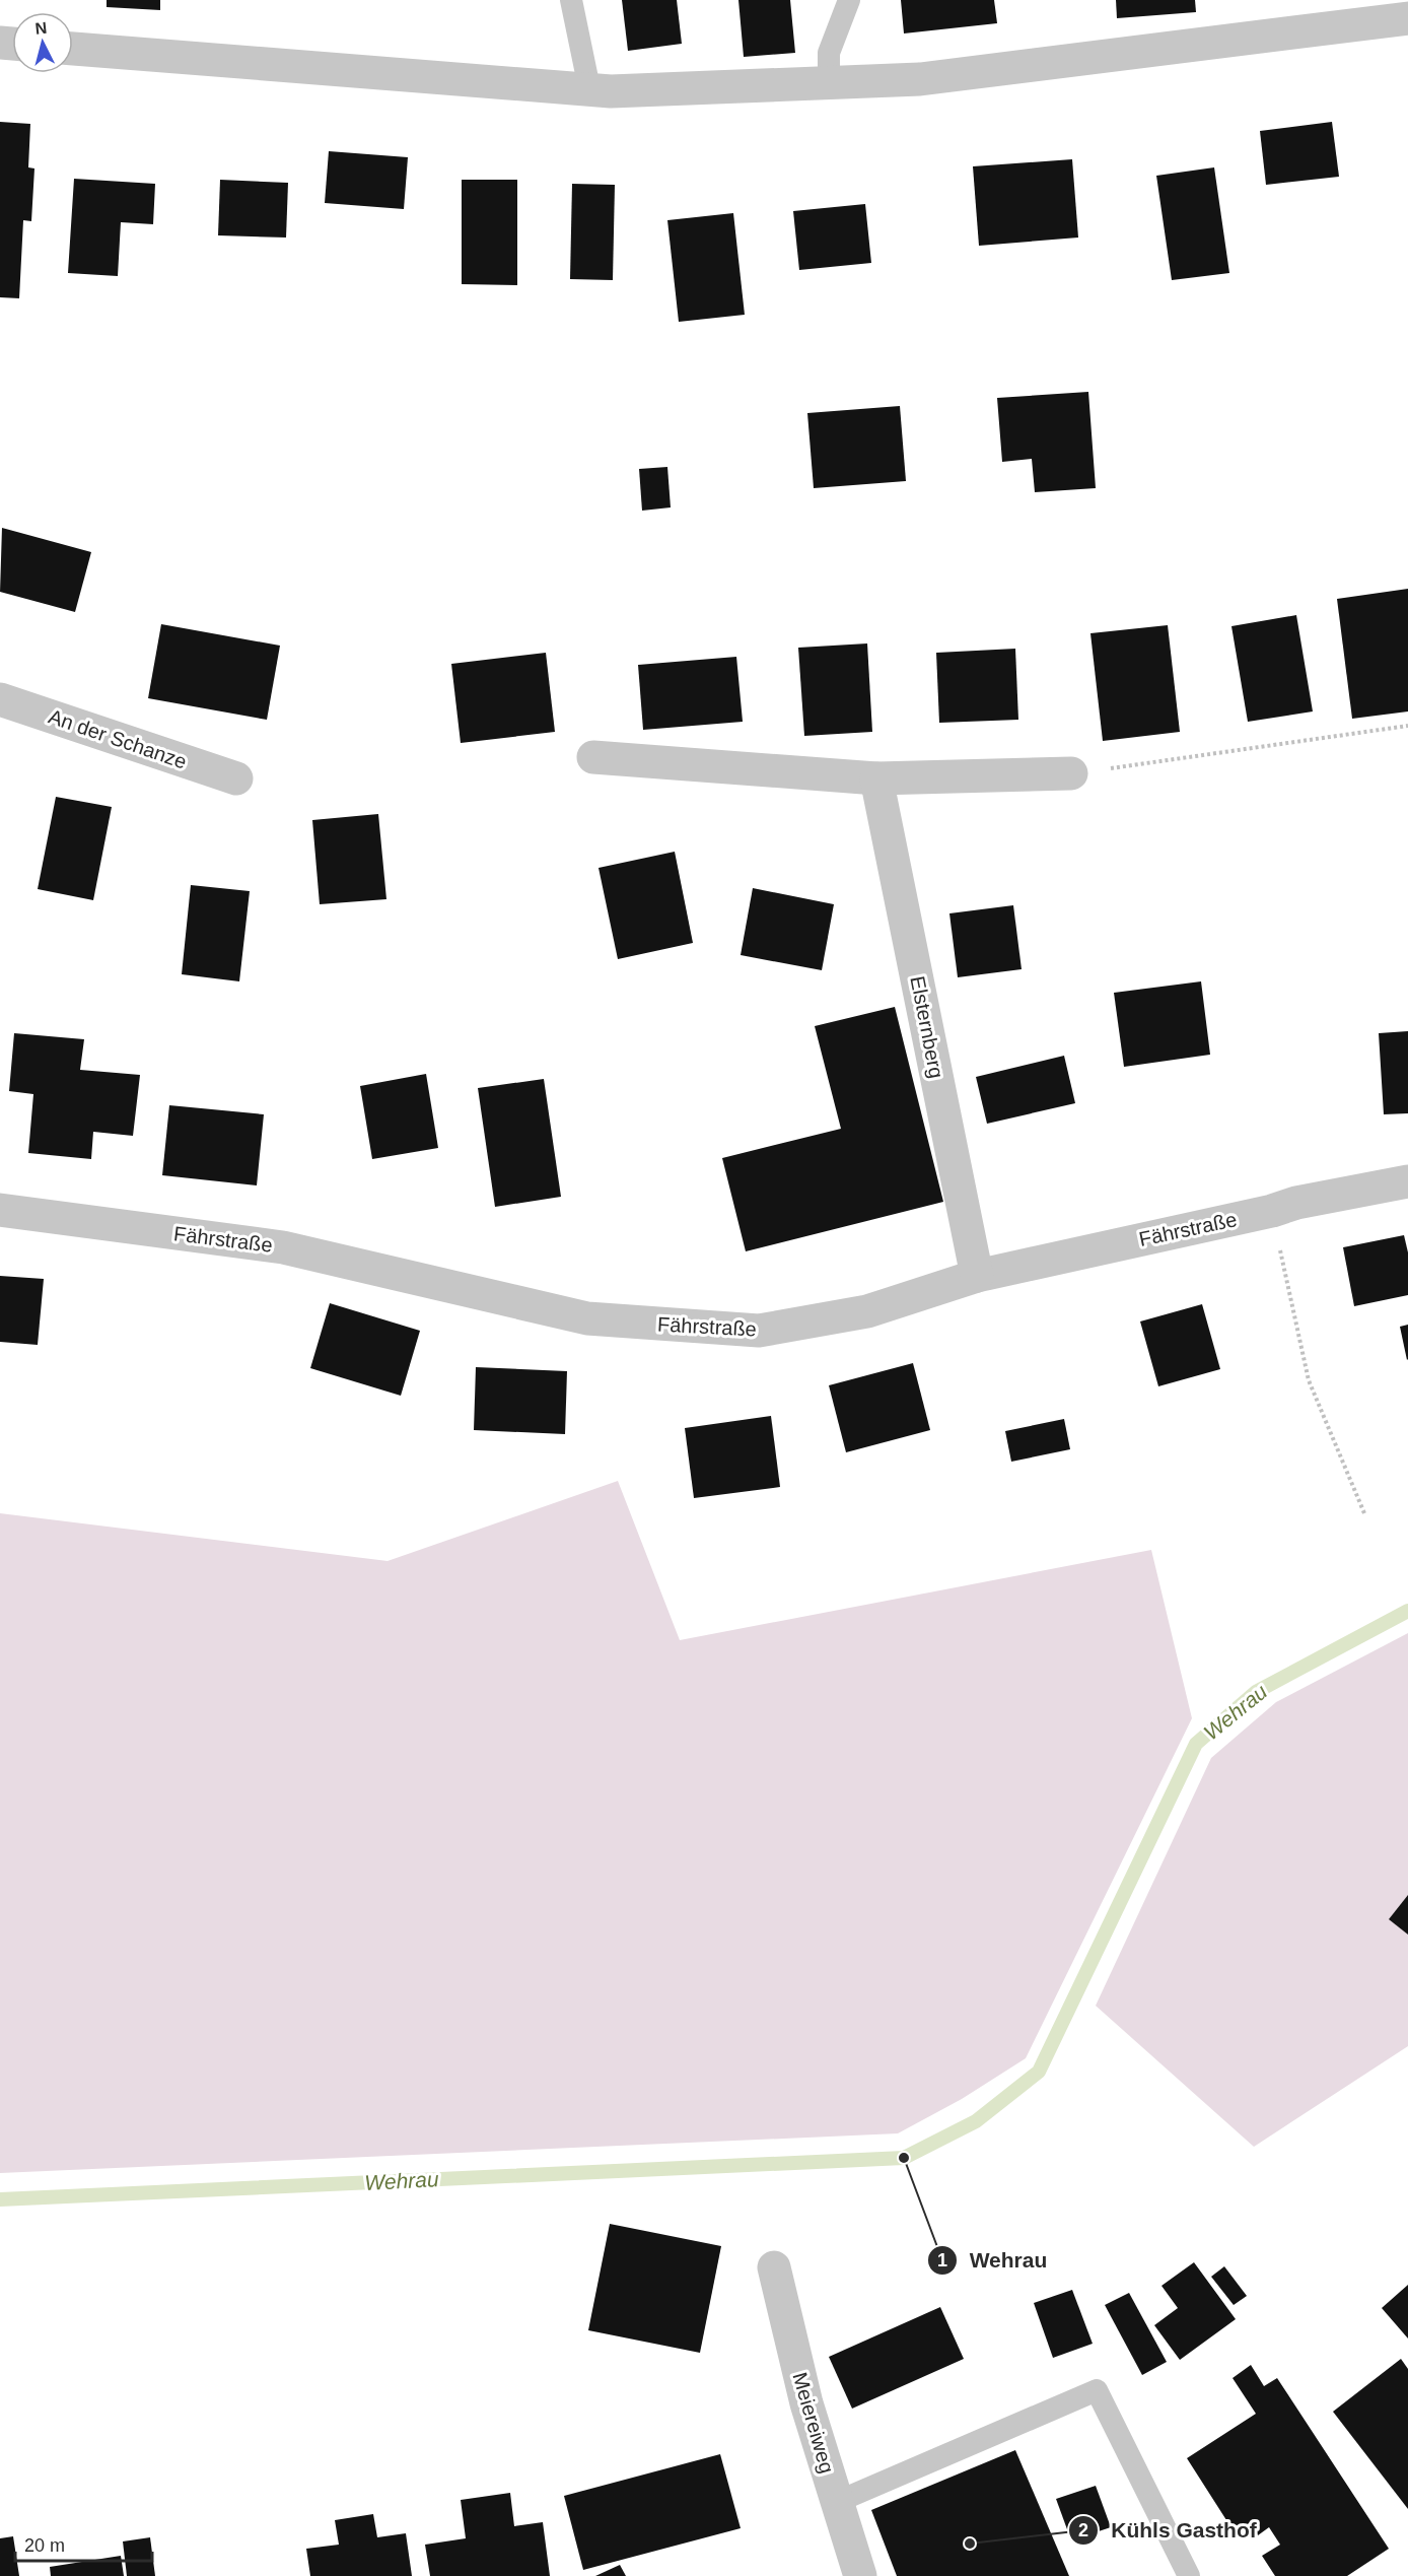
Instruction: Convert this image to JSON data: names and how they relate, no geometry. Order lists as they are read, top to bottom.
{
  "streets": {
    "street": [
      "An der Schanze",
      "Elsternberg",
      "Fährstraße",
      "Meiereiweg"
    ]
  },
  "crossings": [
    ["Elsternberg", "Fährstraße"]
  ],
  "water": ["Wehrau"],
  "places": ["Wehrau", "Kühls Gasthof"],
  "scale_bar": "20 m",
  "north": "top"
}
